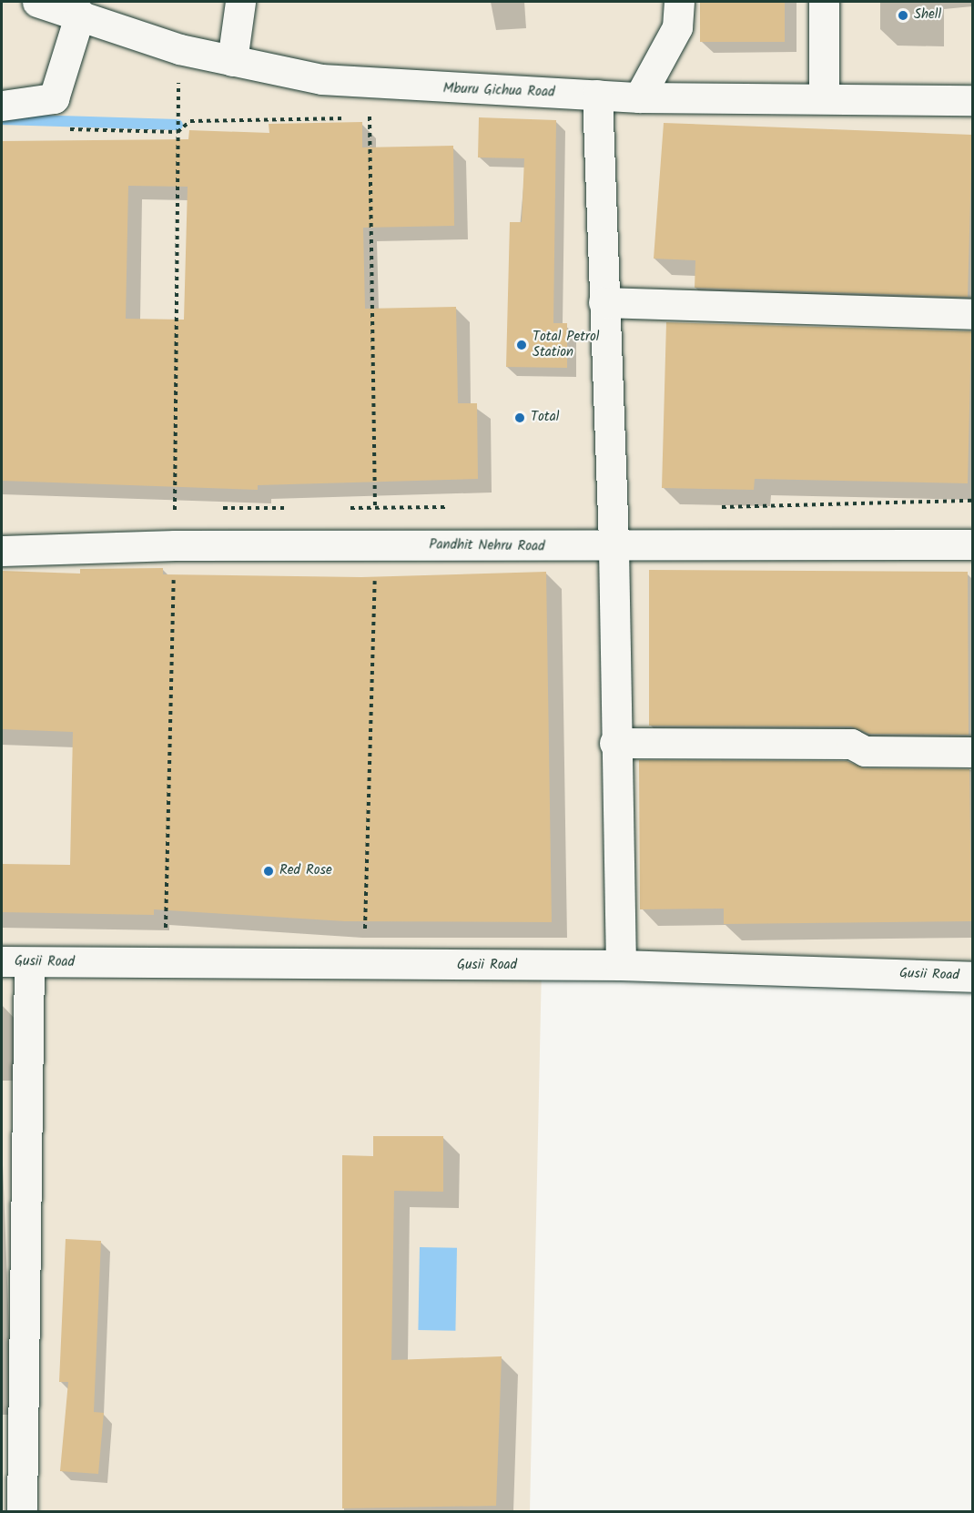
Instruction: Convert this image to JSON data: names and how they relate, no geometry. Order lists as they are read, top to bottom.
{
  "streets": {
    "street": ["Mburu Gichua Road", "Pandhit Nehru Road", "Gusii Road"]
  },
  "places": [
    "Shell",
    "Total Petrol Station",
    "Total",
    "Red Rose"
  ]
}
